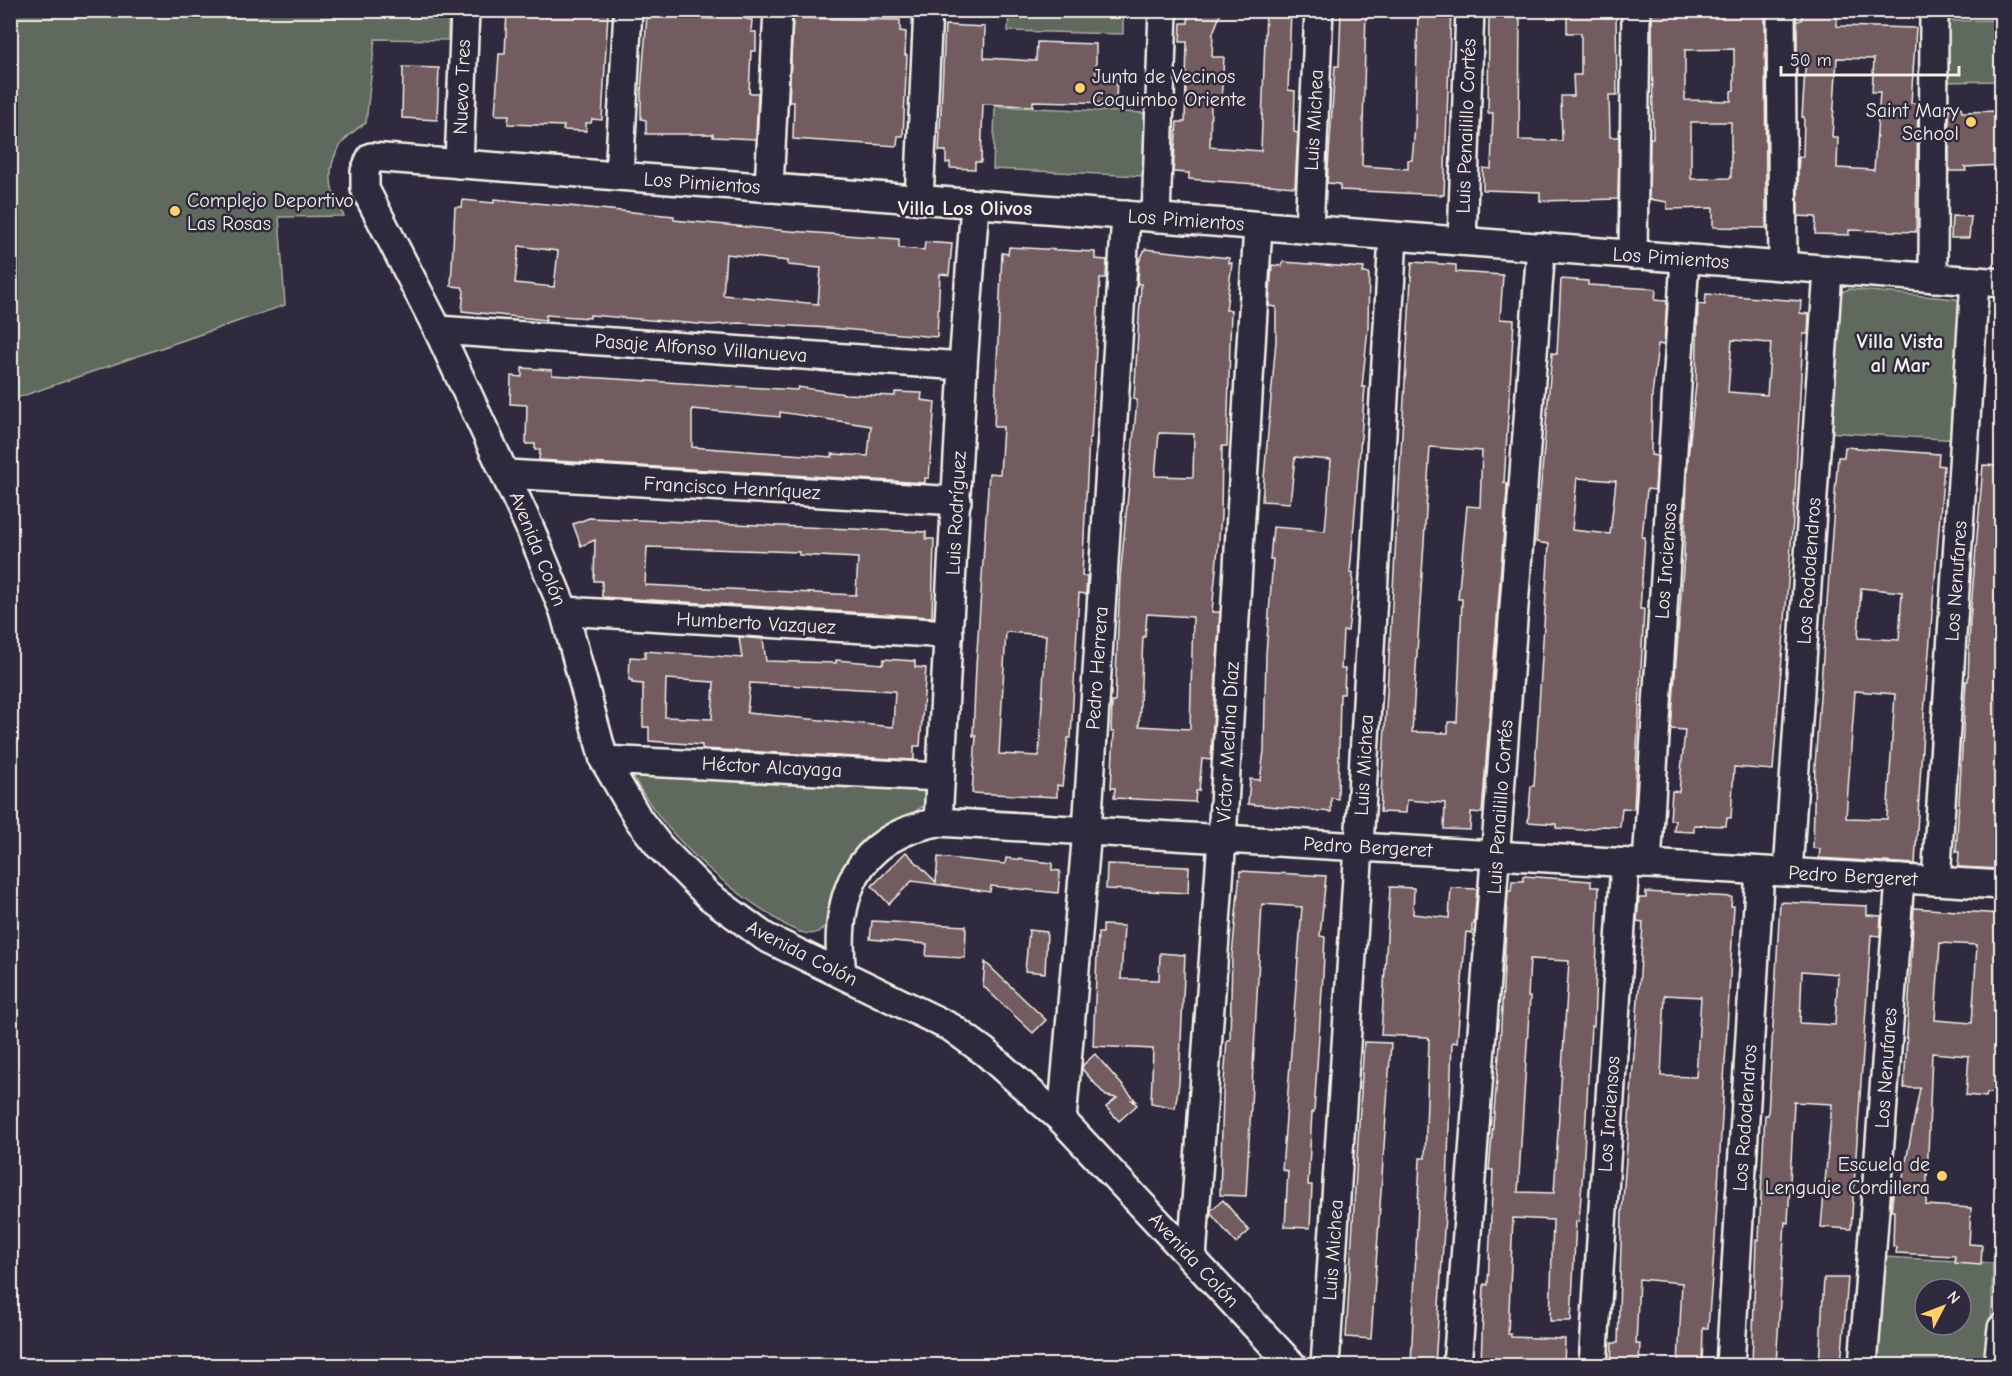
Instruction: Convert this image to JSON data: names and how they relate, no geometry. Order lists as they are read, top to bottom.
{
  "streets": {
    "street": [
      "Nuevo Tres",
      "Luis Michea",
      "Luis Penailillo Cortés",
      "Los Pimientos",
      "Pasaje Alfonso Villanueva",
      "Francisco Henríquez",
      "Luis Rodríguez",
      "Avenida Colón",
      "Los Inciensos",
      "Los Rododendros",
      "Los Nenufares",
      "Humberto Vazquez",
      "Pedro Herrera",
      "Víctor Medina Díaz",
      "Héctor Alcayaga",
      "Pedro Bergeret"
    ]
  },
  "crossings": [
    ["Nuevo Tres", "Los Pimientos"],
    ["Luis Michea", "Los Pimientos"],
    ["Luis Michea", "Pedro Bergeret"],
    ["Luis Penailillo Cortés", "Los Pimientos"],
    ["Luis Penailillo Cortés", "Pedro Bergeret"],
    ["Los Pimientos", "Luis Rodríguez"],
    ["Los Pimientos", "Avenida Colón"],
    ["Los Pimientos", "Los Inciensos"],
    ["Los Pimientos", "Los Rododendros"],
    ["Los Pimientos", "Los Nenufares"],
    ["Los Pimientos", "Pedro Herrera"],
    ["Los Pimientos", "Víctor Medina Díaz"],
    ["Pasaje Alfonso Villanueva", "Luis Rodríguez"],
    ["Pasaje Alfonso Villanueva", "Avenida Colón"],
    ["Francisco Henríquez", "Luis Rodríguez"],
    ["Francisco Henríquez", "Avenida Colón"],
    ["Luis Rodríguez", "Humberto Vazquez"],
    ["Luis Rodríguez", "Héctor Alcayaga"],
    ["Luis Rodríguez", "Pedro Bergeret"],
    ["Avenida Colón", "Humberto Vazquez"],
    ["Avenida Colón", "Pedro Herrera"],
    ["Avenida Colón", "Víctor Medina Díaz"],
    ["Avenida Colón", "Héctor Alcayaga"],
    ["Avenida Colón", "Pedro Bergeret"],
    ["Los Inciensos", "Pedro Bergeret"],
    ["Los Rododendros", "Pedro Bergeret"],
    ["Los Nenufares", "Pedro Bergeret"],
    ["Pedro Herrera", "Pedro Bergeret"],
    ["Víctor Medina Díaz", "Pedro Bergeret"]
  ],
  "districts": ["Villa Los Olivos", "Villa Vista al Mar"],
  "places": [
    "Junta de Vecinos Coquimbo Oriente",
    "Saint Mary School",
    "Complejo Deportivo Las Rosas",
    "Escuela de Lenguaje Cordillera"
  ],
  "scale_bar": "50 m",
  "north": "top right"
}
